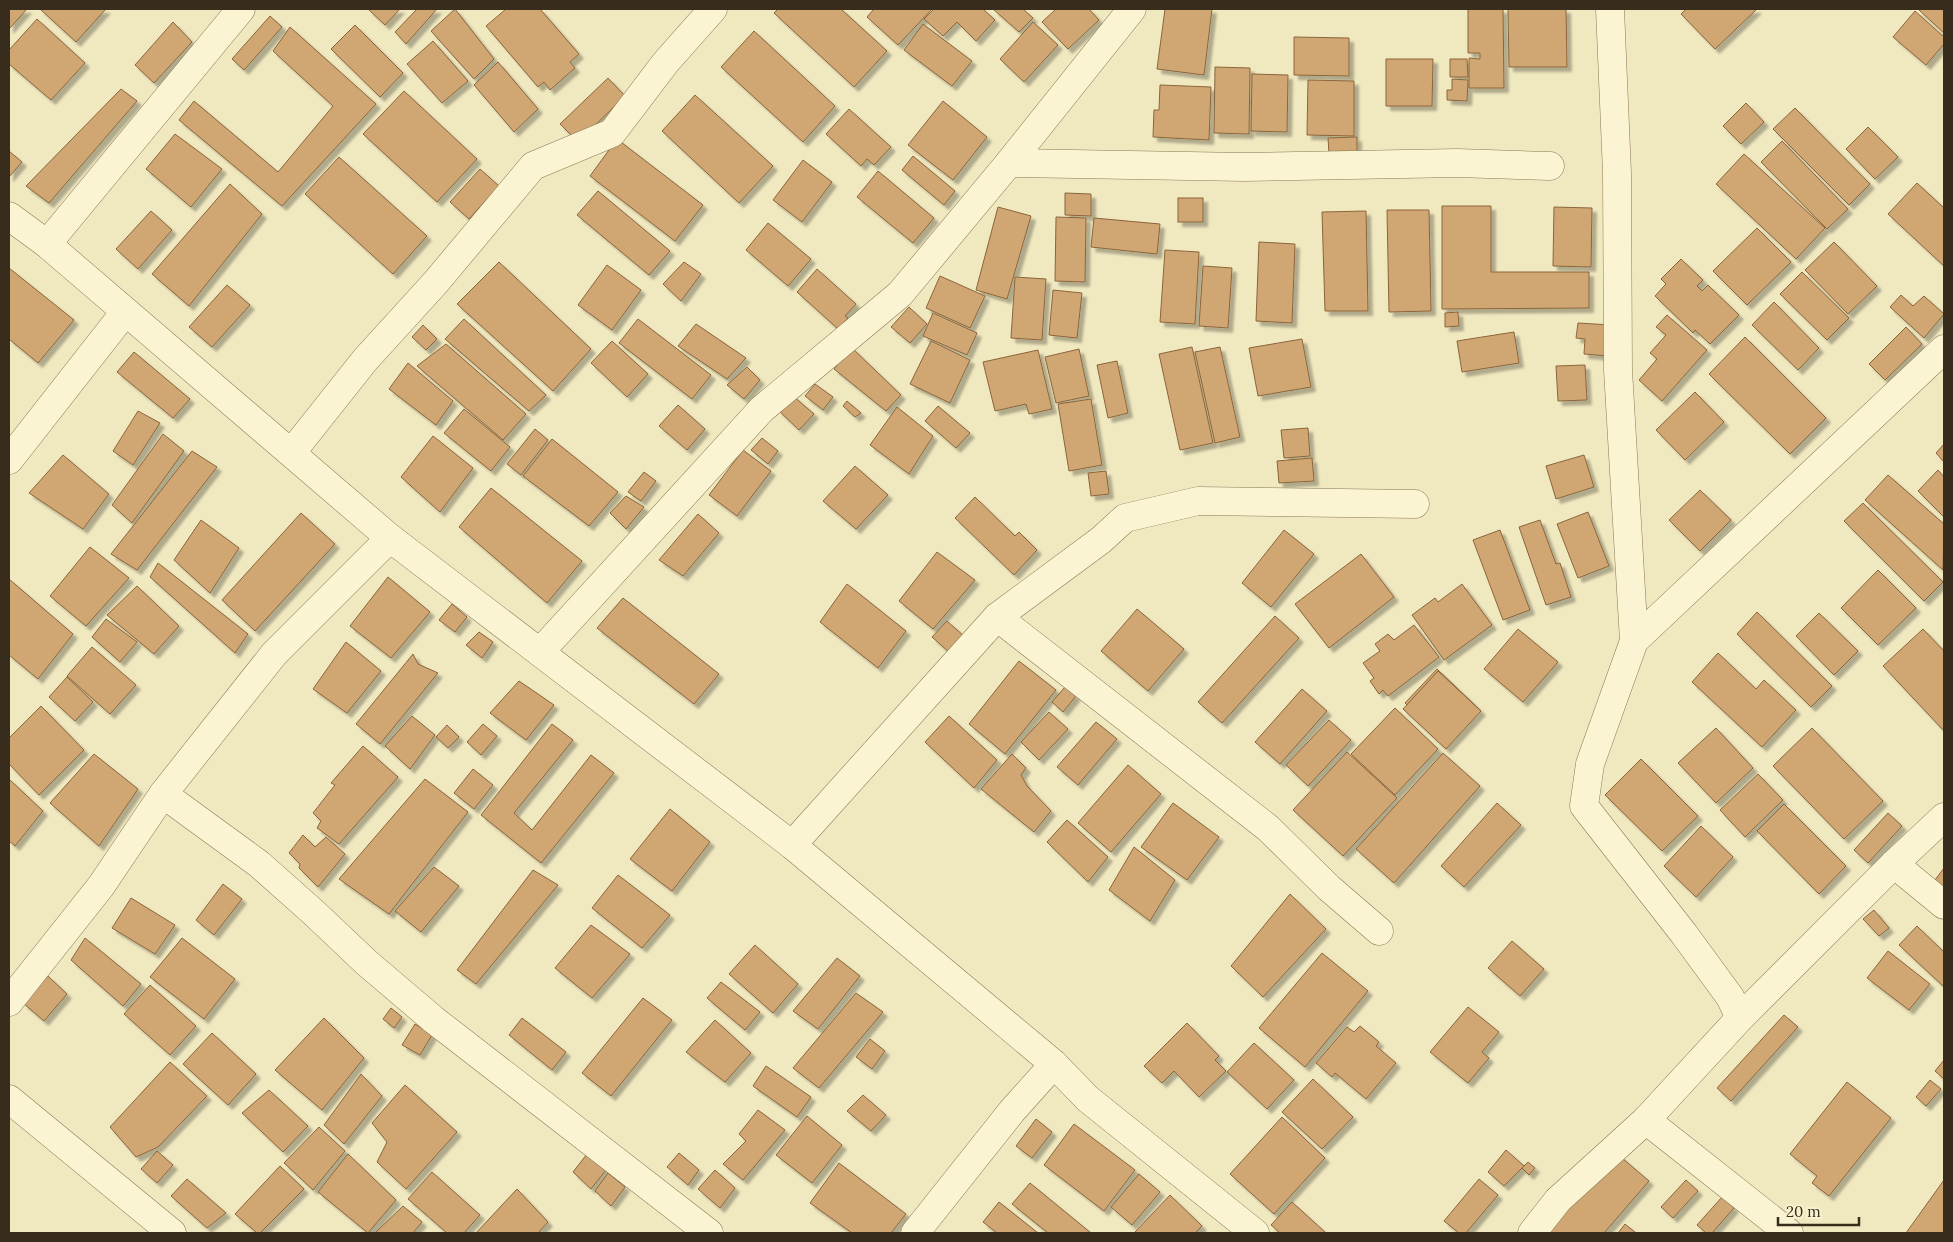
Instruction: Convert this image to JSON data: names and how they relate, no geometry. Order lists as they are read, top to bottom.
{
  "scale_bar": "20 m"
}
